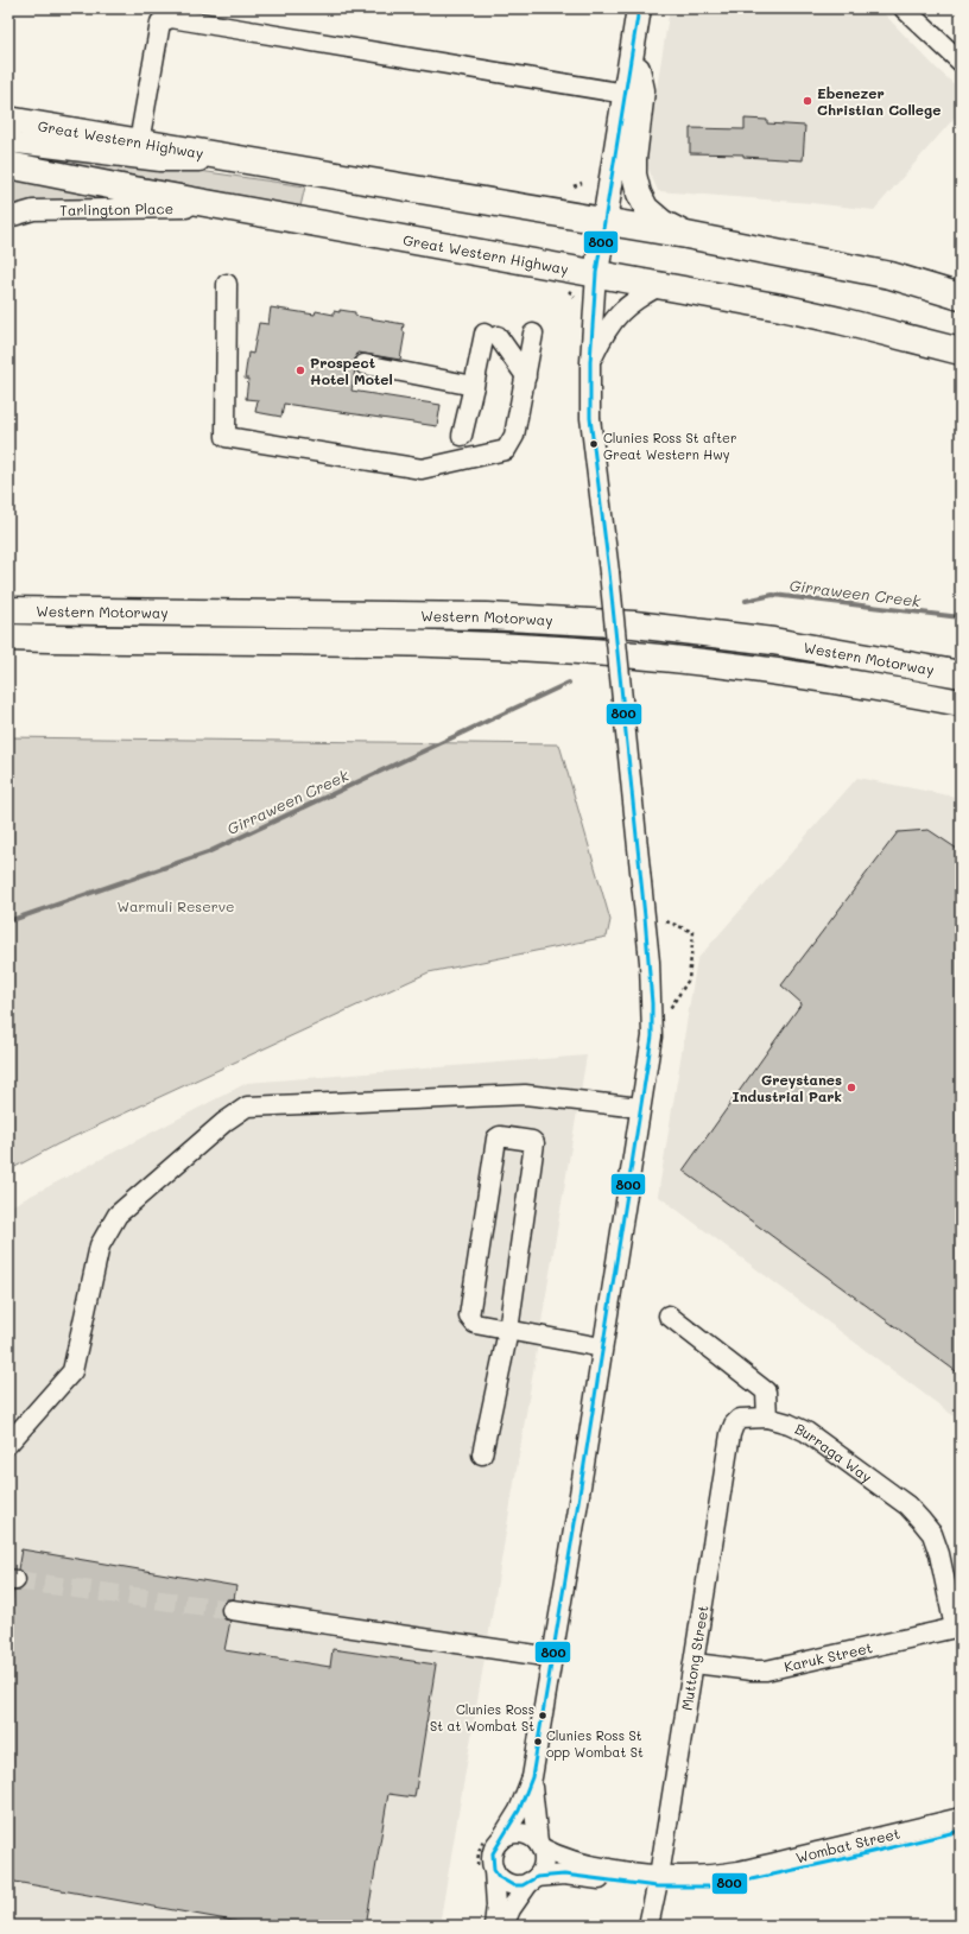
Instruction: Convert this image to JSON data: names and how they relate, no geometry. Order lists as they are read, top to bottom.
{
  "streets": {
    "highway": ["Great Western Highway", "Western Motorway"],
    "street": [
      "Tarlington Place",
      "Burraga Way",
      "Muttong Street",
      "Karuk Street",
      "Wombat Street"
    ]
  },
  "crossings": [
    ["Great Western Highway", "Tarlington Place"],
    ["Burraga Way", "Muttong Street"],
    ["Burraga Way", "Karuk Street"],
    ["Muttong Street", "Karuk Street"],
    ["Muttong Street", "Wombat Street"]
  ],
  "water": ["Girraween Creek"],
  "parks": ["Warmuli Reserve"],
  "places": [
    "Ebenezer Christian College",
    "Prospect Hotel Motel",
    "Clunies Ross St after Great Western Hwy",
    "Greystanes Industrial Park",
    "Clunies Ross St at Wombat St",
    "Clunies Ross St opp Wombat St"
  ],
  "lines": ["transit line 800"]
}
